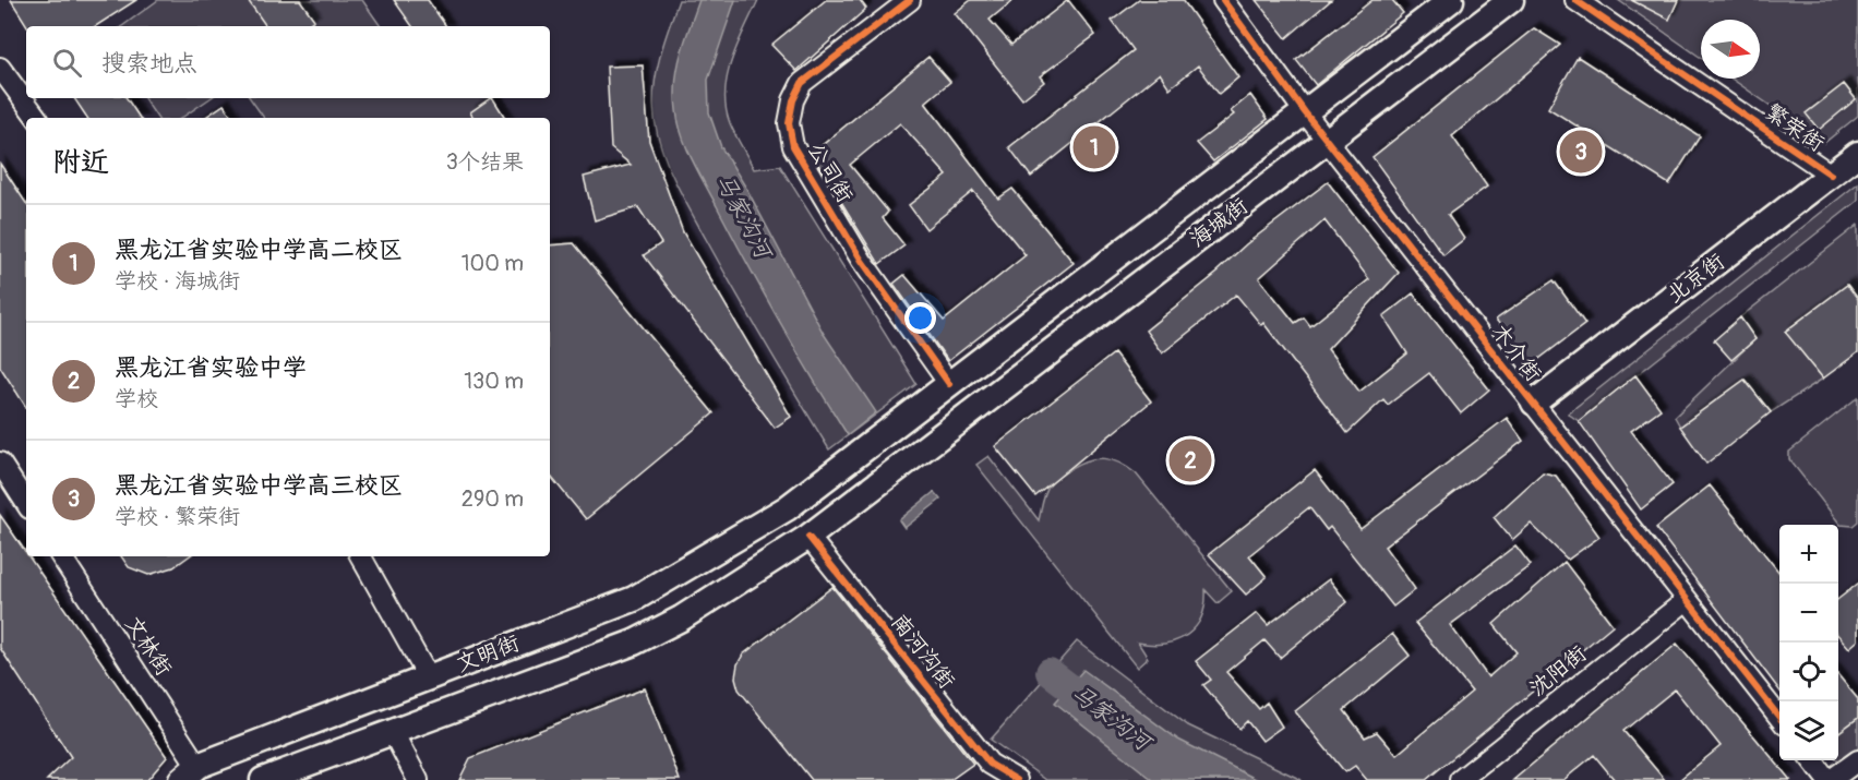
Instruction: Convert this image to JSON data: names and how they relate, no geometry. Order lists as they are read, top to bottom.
{
  "streets": {
    "main road": ["海城街", "北京街", "文明街"],
    "street": [
      "繁荣街",
      "公司街",
      "木介街",
      "文林街",
      "南河沟街",
      "沈阳街"
    ]
  },
  "crossings": [
    ["繁荣街", "北京街"],
    ["公司街", "海城街"],
    ["海城街", "木介街"],
    ["海城街", "南河沟街"],
    ["海城街", "文明街"],
    ["北京街", "木介街"],
    ["木介街", "沈阳街"],
    ["文林街", "文明街"],
    ["南河沟街", "文明街"]
  ],
  "water": ["马家沟河"],
  "north": "right",
  "page": {
    "search": "搜索地点",
    "heading": ["附近", "3个结果"],
    "pins": ["1", "3", "2"],
    "list": [
      {
        "mark": "1",
        "name": "黑龙江省实验中学高二校区",
        "note": "学校 · 海城街",
        "value": "100 m"
      },
      {
        "mark": "2",
        "name": "黑龙江省实验中学",
        "note": "学校",
        "value": "130 m"
      },
      {
        "mark": "3",
        "name": "黑龙江省实验中学高三校区",
        "note": "学校 · 繁荣街",
        "value": "290 m"
      }
    ],
    "map_buttons": ["+", "−"]
  }
}
